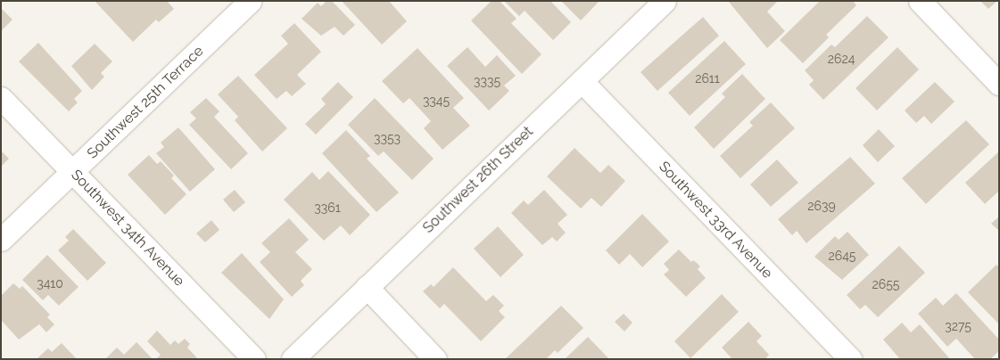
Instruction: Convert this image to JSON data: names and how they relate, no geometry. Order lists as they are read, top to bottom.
{
  "streets": {
    "street": [
      "Southwest 25th Terrace",
      "Southwest 26th Street",
      "Southwest 33rd Avenue",
      "Southwest 34th Avenue"
    ]
  },
  "crossings": [
    ["Southwest 25th Terrace", "Southwest 34th Avenue"],
    ["Southwest 26th Street", "Southwest 33rd Avenue"]
  ],
  "house_numbers": [
    "2624",
    "2611",
    "3335",
    "3345",
    "3353",
    "2639",
    "3361",
    "2645",
    "3410",
    "2655",
    "3275"
  ]
}
